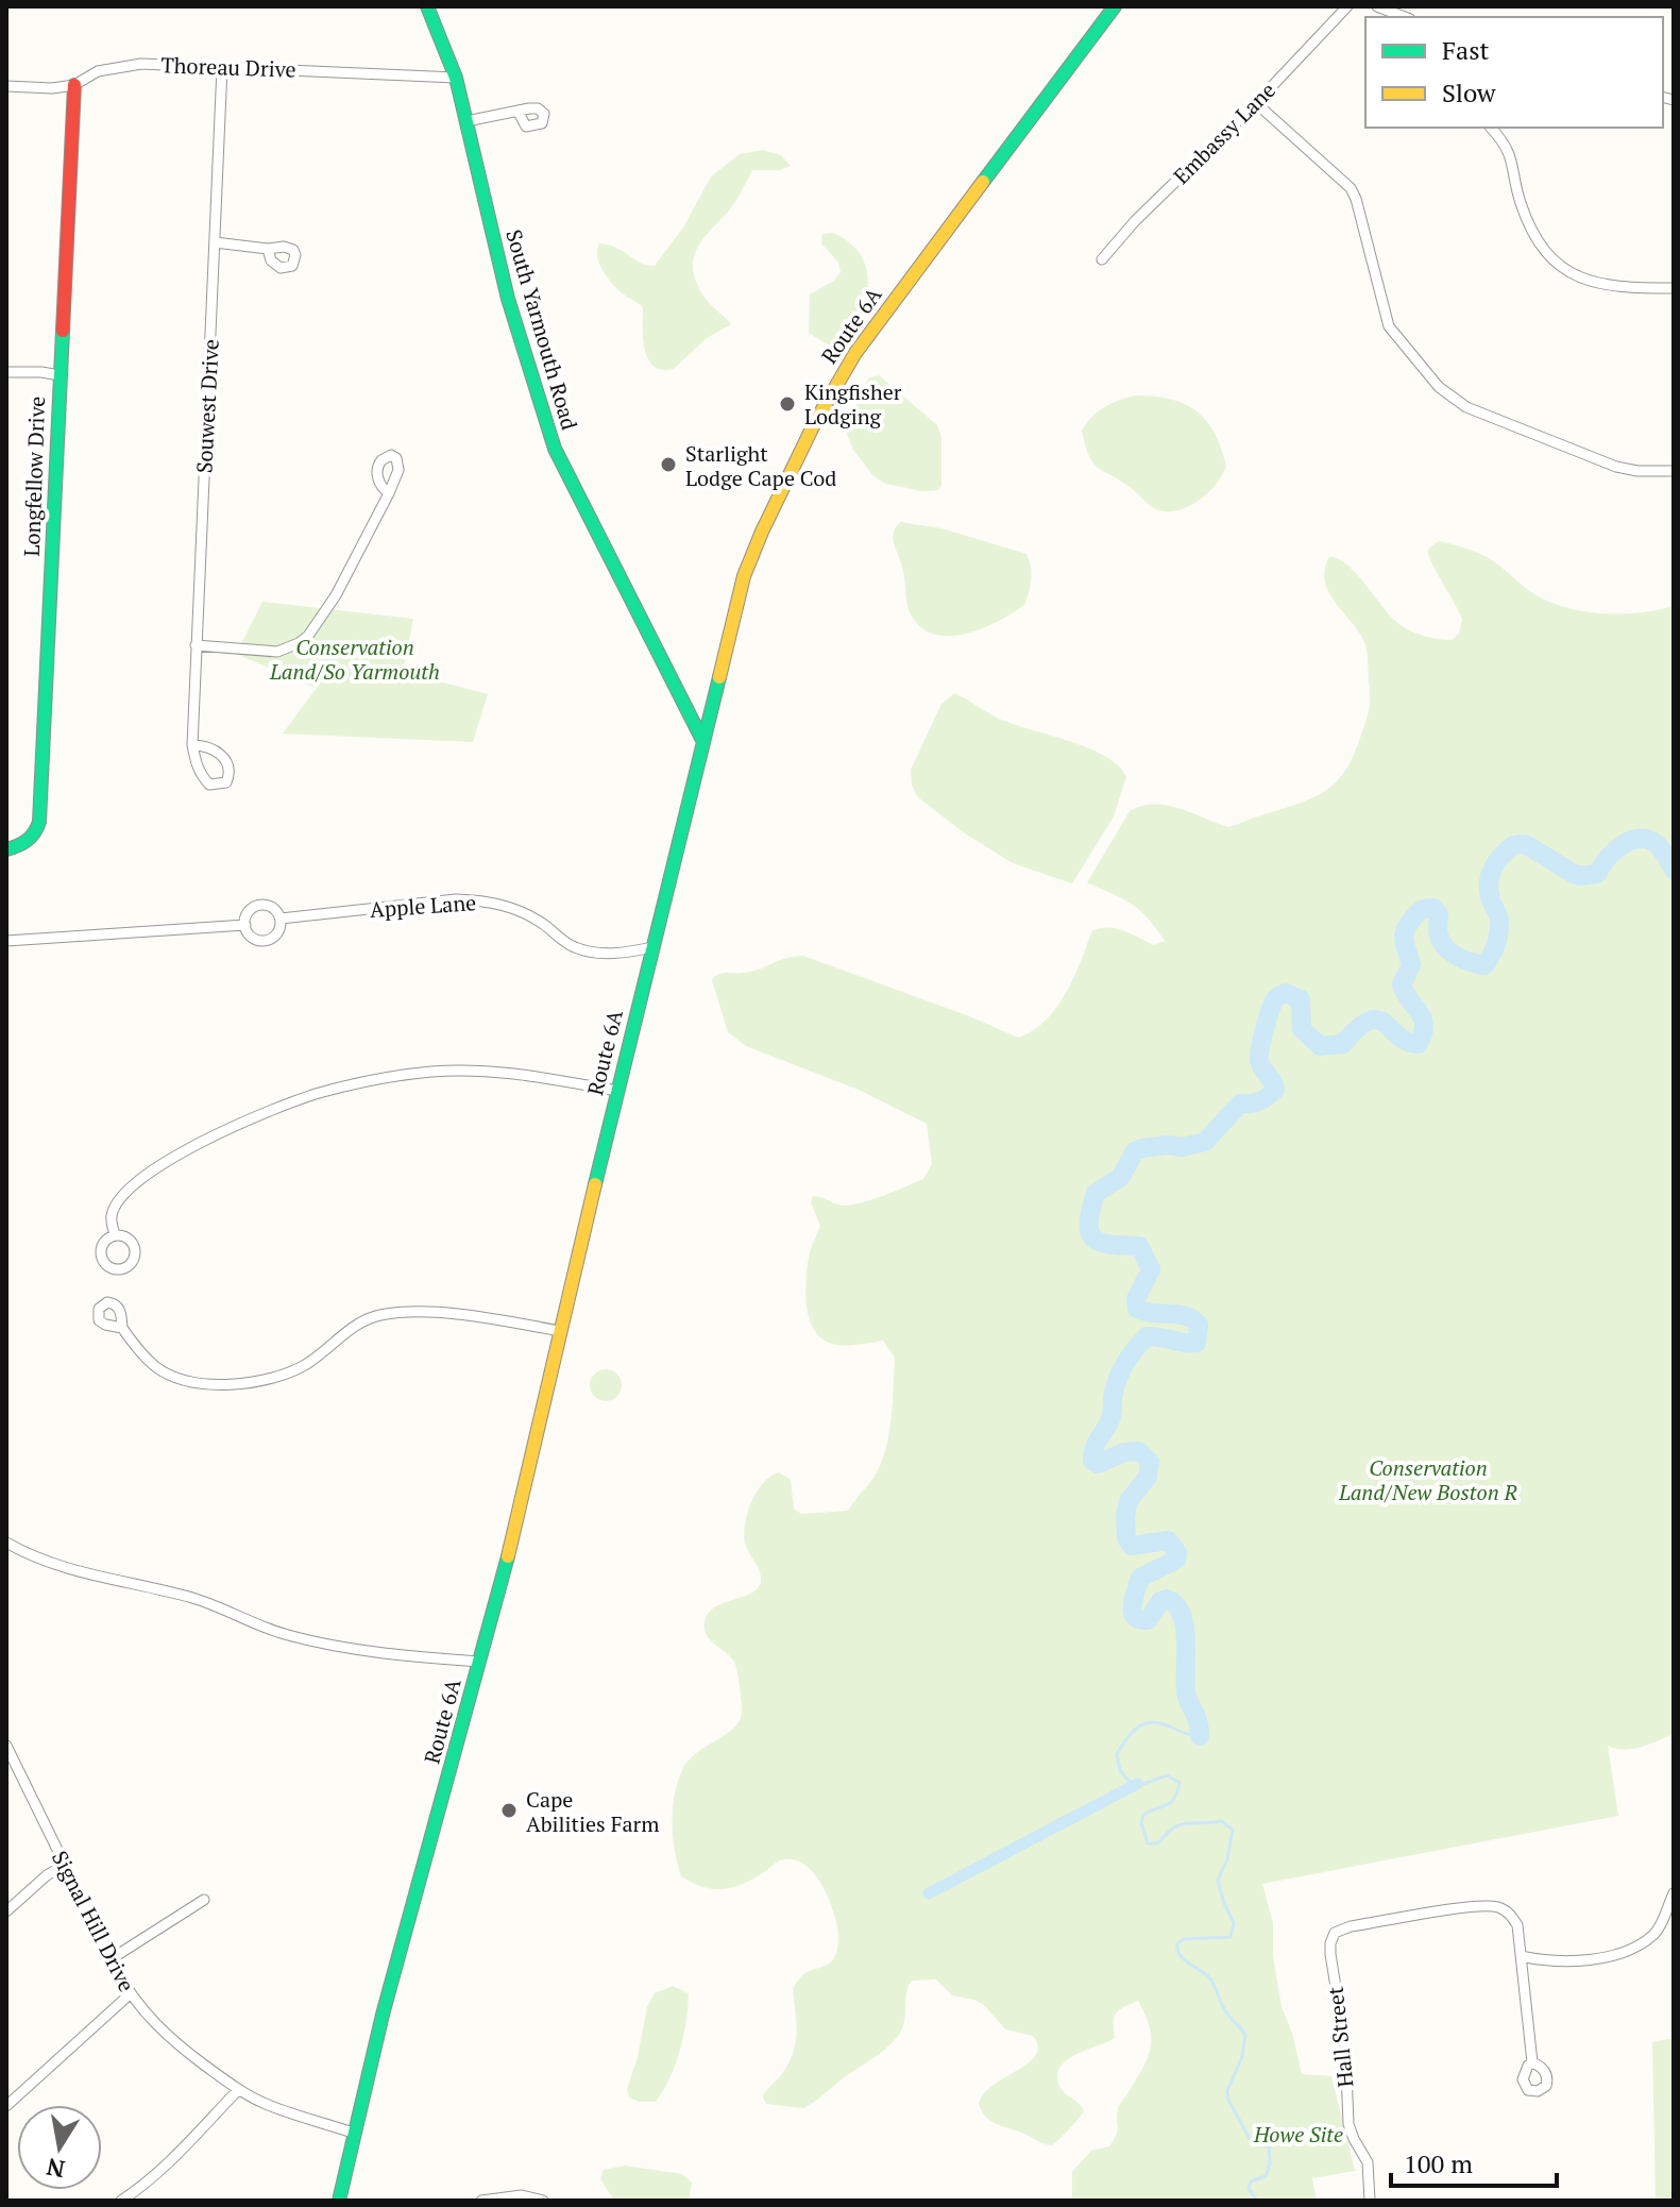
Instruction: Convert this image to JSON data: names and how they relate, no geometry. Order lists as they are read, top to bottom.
{
  "streets": {
    "main road": ["Route 6A", "South Yarmouth Road", "Longfellow Drive"],
    "street": [
      "Thoreau Drive",
      "Embassy Lane",
      "Souwest Drive",
      "Apple Lane",
      "Signal Hill Drive",
      "Hall Street"
    ]
  },
  "crossings": [
    ["Thoreau Drive", "South Yarmouth Road"],
    ["Thoreau Drive", "Souwest Drive"],
    ["Thoreau Drive", "Longfellow Drive"],
    ["Route 6A", "South Yarmouth Road"],
    ["Route 6A", "Apple Lane"],
    ["Route 6A", "Signal Hill Drive"]
  ],
  "parks": ["Conservation Land/So Yarmouth", "Conservation Land/New Boston R", "Howe Site"],
  "places": ["Kingfisher Lodging", "Starlight Lodge Cape Cod", "Cape Abilities Farm"],
  "legend": ["Fast", "Slow"],
  "scale_bar": "100 m",
  "north": "bottom"
}
